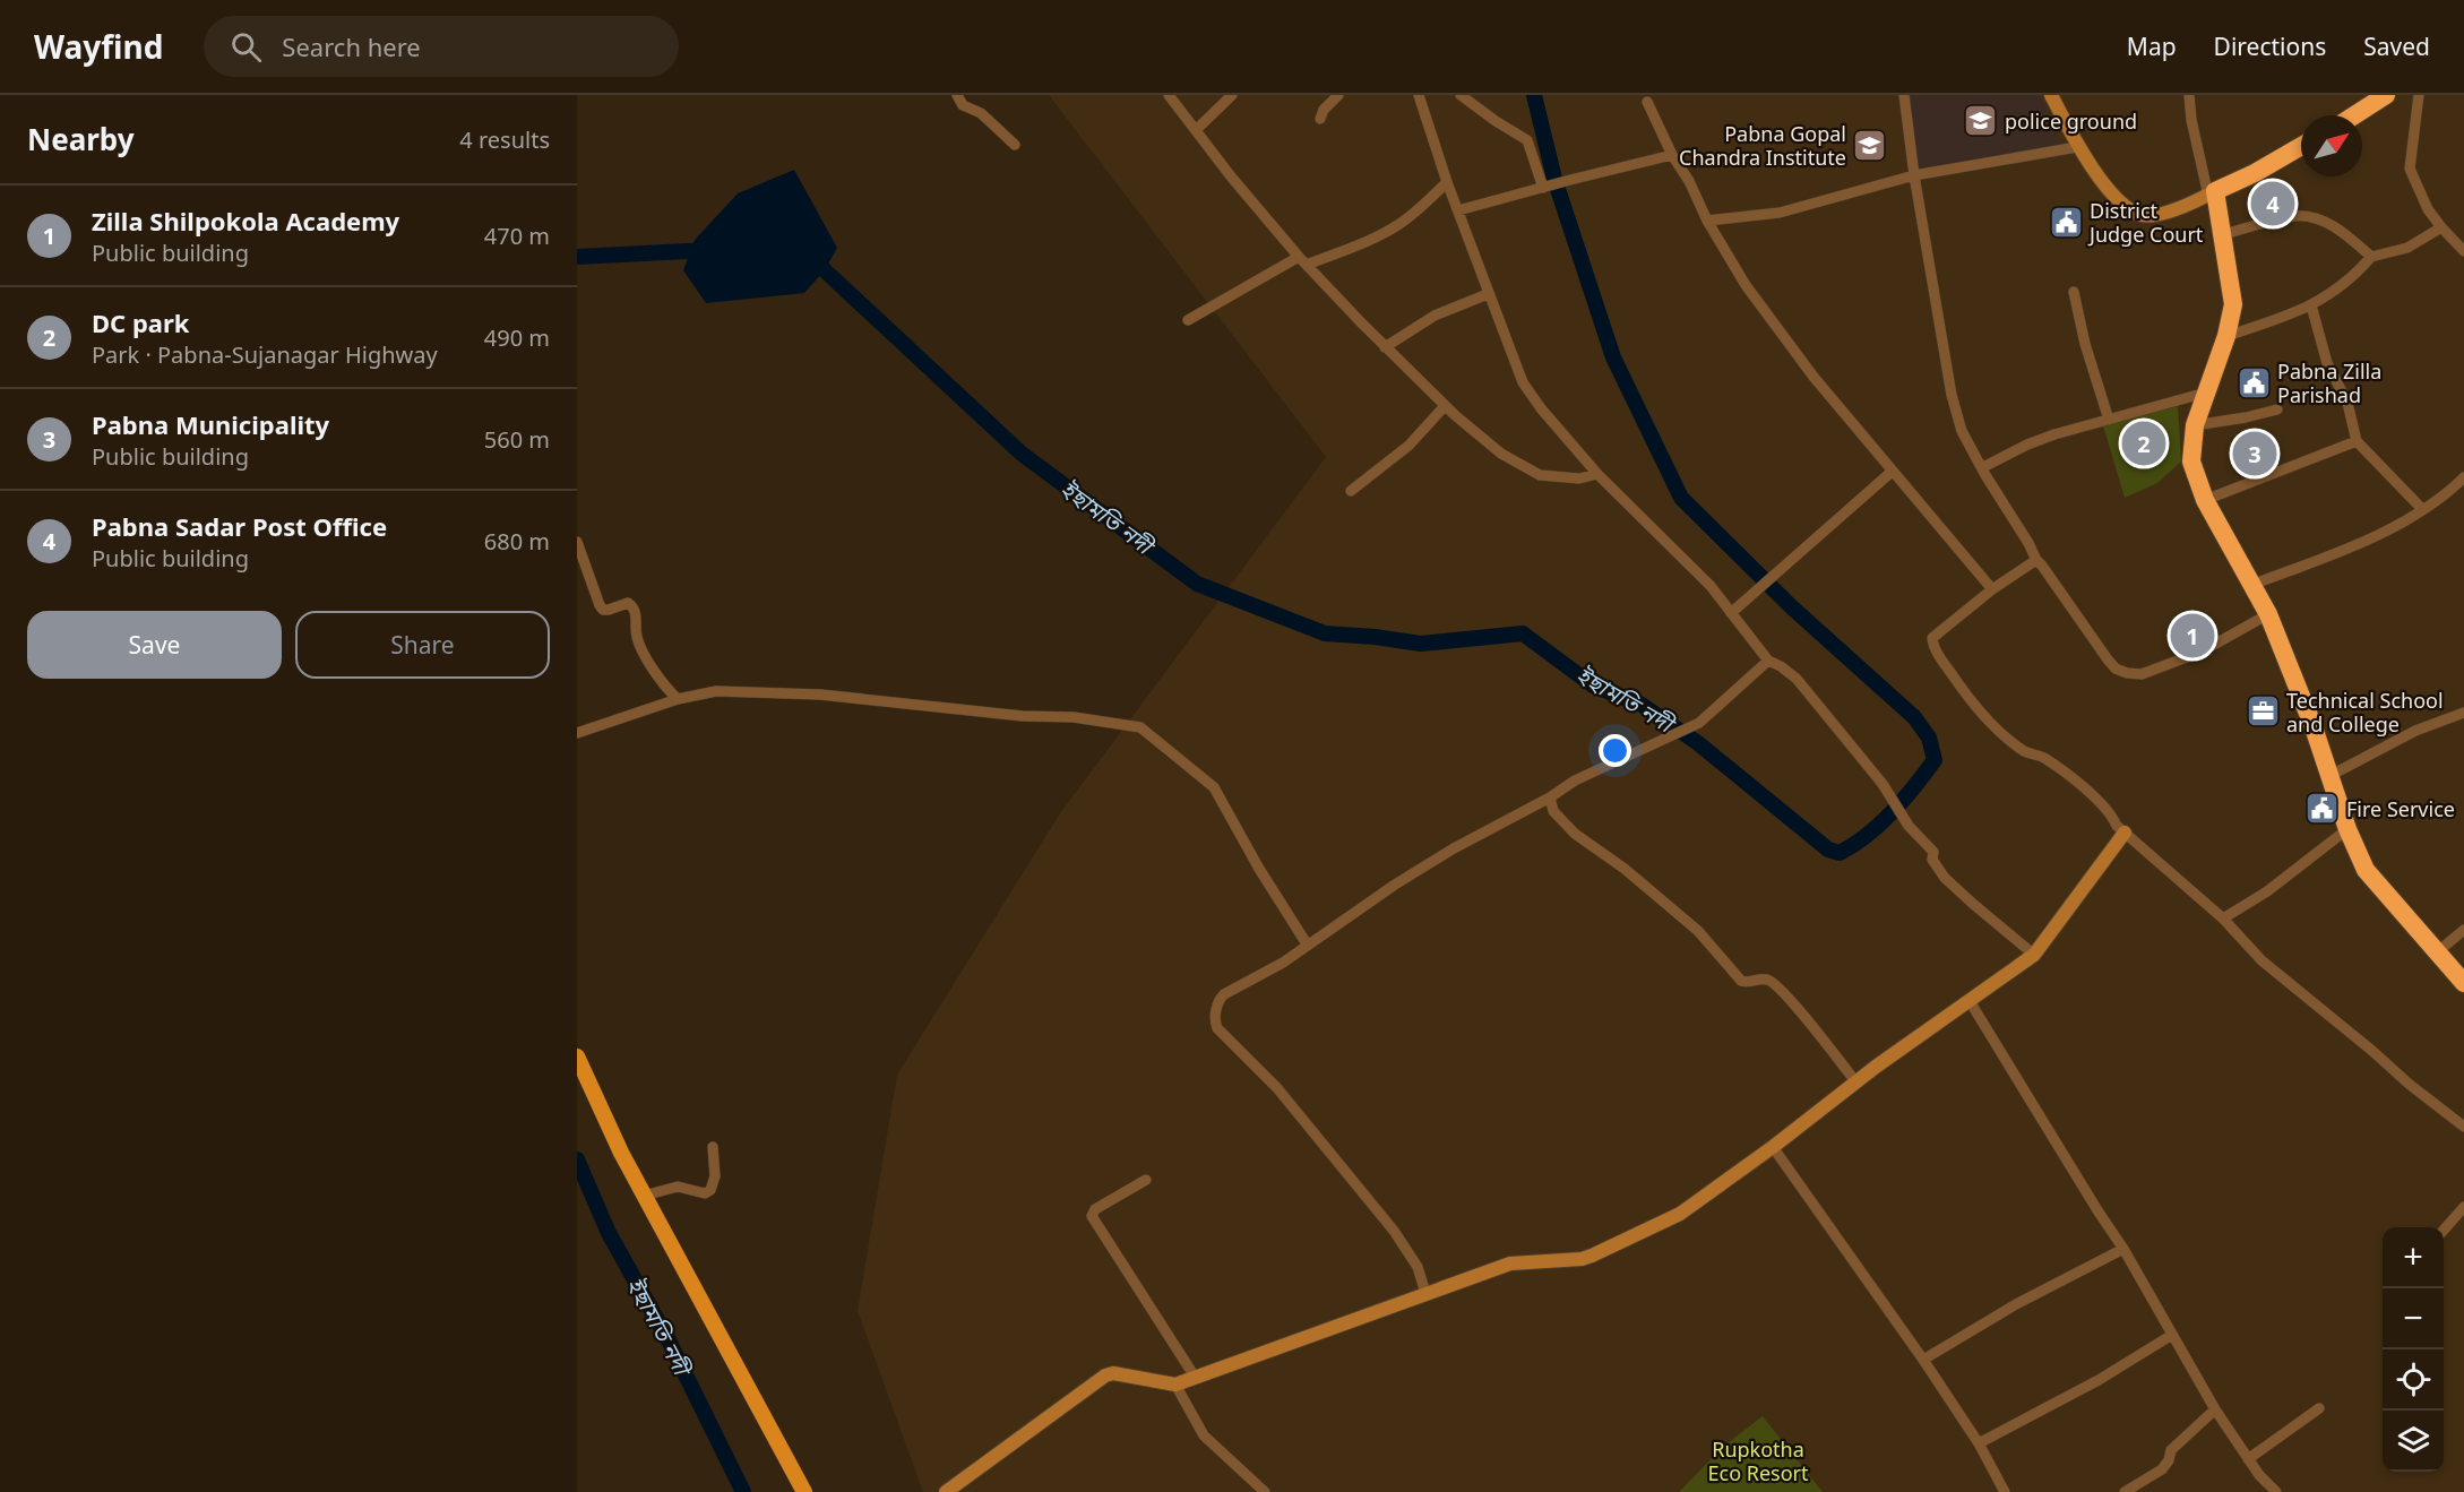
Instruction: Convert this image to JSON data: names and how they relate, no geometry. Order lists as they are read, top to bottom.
{
  "water": ["ইছামতি নদী"],
  "parks": ["Rupkotha Eco Resort"],
  "places": {
    "school or university": ["police ground", "Pabna Gopal Chandra Institute"],
    "public building": ["District Judge Court", "Pabna Zilla Parishad", "Fire Service"],
    "office": ["Technical School and College"]
  },
  "north": "top right",
  "page": {
    "header": "Wayfind",
    "search": "Search here",
    "nav": ["Map", "Directions", "Saved"],
    "heading": ["Nearby", "4 results"],
    "pins": [
      "4",
      "2",
      "3",
      "1"
    ],
    "list": [
      {
        "mark": "1",
        "name": "Zilla Shilpokola Academy",
        "note": "Public building",
        "value": "470 m"
      },
      {
        "mark": "2",
        "name": "DC park",
        "note": "Park · Pabna-Sujanagar Highway",
        "value": "490 m"
      },
      {
        "mark": "3",
        "name": "Pabna Municipality",
        "note": "Public building",
        "value": "560 m"
      },
      {
        "mark": "4",
        "name": "Pabna Sadar Post Office",
        "note": "Public building",
        "value": "680 m"
      }
    ],
    "buttons": ["Save", "Share"],
    "map_buttons": ["+", "−"]
  }
}
